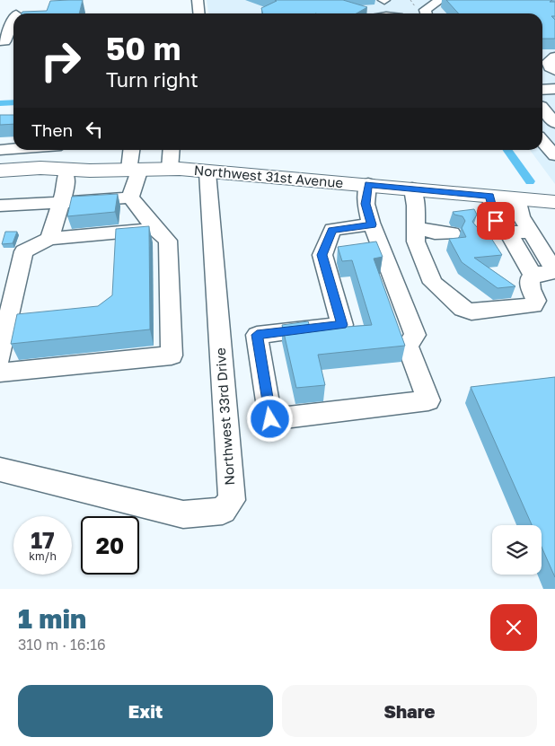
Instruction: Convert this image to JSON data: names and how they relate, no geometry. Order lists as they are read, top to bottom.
{
  "streets": {
    "main road": ["Northwest 31st Avenue"],
    "street": ["Northwest 33rd Drive"]
  },
  "crossings": [
    ["Northwest 31st Avenue", "Northwest 33rd Drive"]
  ],
  "page": {
    "turn": ["50 m", "Turn right"],
    "then": "Then",
    "speed": "17 km/h",
    "limit": "20",
    "heading": ["1 min", "310 m · 16:16"],
    "buttons": ["Exit", "Share"]
  }
}
